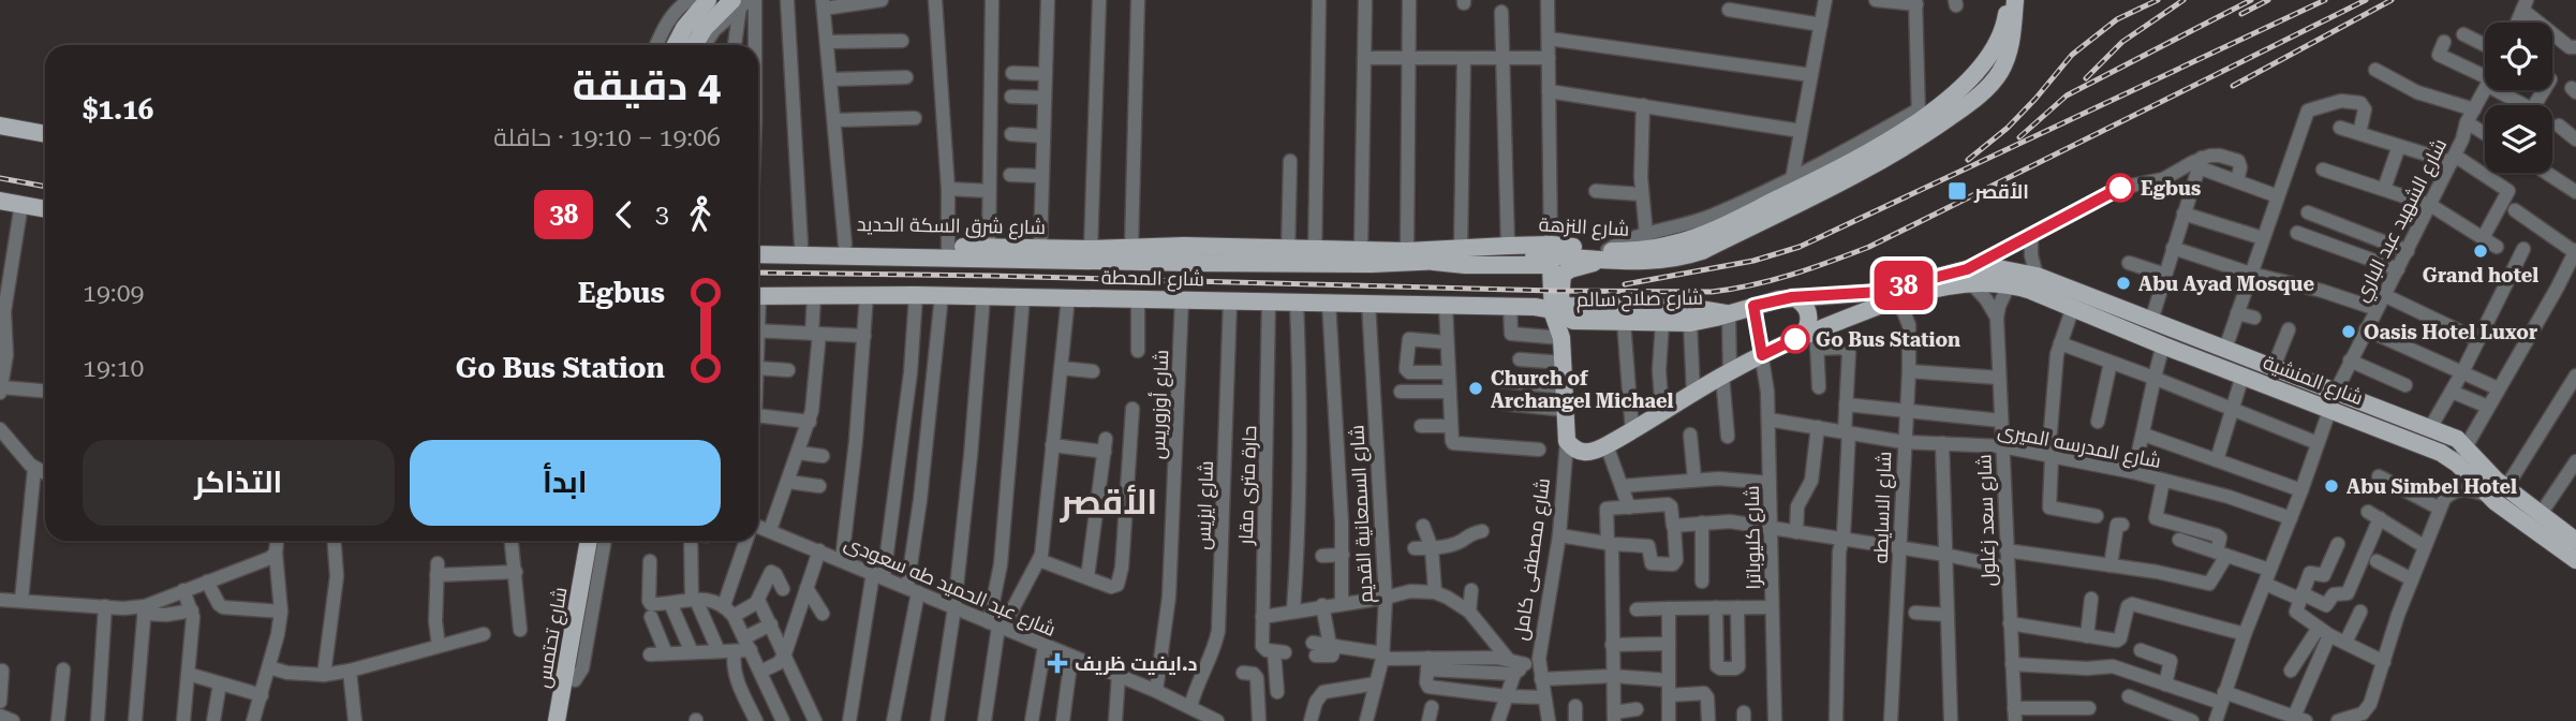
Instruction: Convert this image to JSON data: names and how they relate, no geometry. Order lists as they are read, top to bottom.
{
  "streets": {
    "main road": [
      "شارع شرق السكة الحديد",
      "شارع النزهة",
      "شارع المحطة",
      "شارع صلاح سالم",
      "شارع المنشية",
      "شارع مصطفى كامل",
      "شارع تحتمس"
    ],
    "street": [
      "شارع الشهيد عبد الباري",
      "شارع أوزوريس",
      "شارع المدرسه الميرى",
      "حارة مترى مقار",
      "شارع ايزيس",
      "شارع الاسايطه",
      "شارع السمعانية القديم",
      "شارع سعد زغلول",
      "شارع كليوباترا",
      "شارع عبد الحميد طه سعودى"
    ]
  },
  "crossings": [
    ["شارع الشهيد عبد الباري", "شارع المنشية"],
    ["شارع الشهيد عبد الباري", "شارع المدرسه الميرى"],
    ["شارع شرق السكة الحديد", "شارع النزهة"],
    ["شارع النزهة", "شارع مصطفى كامل"],
    ["شارع المحطة", "شارع صلاح سالم"],
    ["شارع المحطة", "شارع أوزوريس"],
    ["شارع المحطة", "حارة مترى مقار"],
    ["شارع المحطة", "شارع ايزيس"],
    ["شارع المحطة", "شارع السمعانية القديم"],
    ["شارع المحطة", "شارع مصطفى كامل"],
    ["شارع صلاح سالم", "شارع المنشية"],
    ["شارع صلاح سالم", "شارع كليوباترا"],
    ["شارع صلاح سالم", "شارع مصطفى كامل"],
    ["شارع المنشية", "شارع سعد زغلول"],
    ["شارع أوزوريس", "شارع عبد الحميد طه سعودى"],
    ["شارع المدرسه الميرى", "شارع الاسايطه"],
    ["شارع المدرسه الميرى", "شارع سعد زغلول"],
    ["شارع المدرسه الميرى", "شارع كليوباترا"],
    ["شارع ايزيس", "شارع عبد الحميد طه سعودى"]
  ],
  "districts": ["الأقصر"],
  "places": {
    "other": [
      "Egbus",
      "Grand hotel",
      "Abu Ayad Mosque",
      "Oasis Hotel Luxor",
      "Go Bus Station",
      "Church of Archangel Michael",
      "Abu Simbel Hotel"
    ],
    "transit": ["الأقصر"],
    "health": ["د.ايفيت ظريف"]
  },
  "lines": ["bus line 38"],
  "page": {
    "on_map": "38",
    "heading": ["4 دقيقة", "19:06 – 19:10 · حافلة", "$1.16"],
    "legs": ["3", "38"],
    "list": [
      {
        "name": "Egbus",
        "value": "19:09"
      },
      {
        "name": "Go Bus Station",
        "value": "19:10"
      }
    ],
    "buttons": ["ابدأ", "التذاكر"]
  }
}
